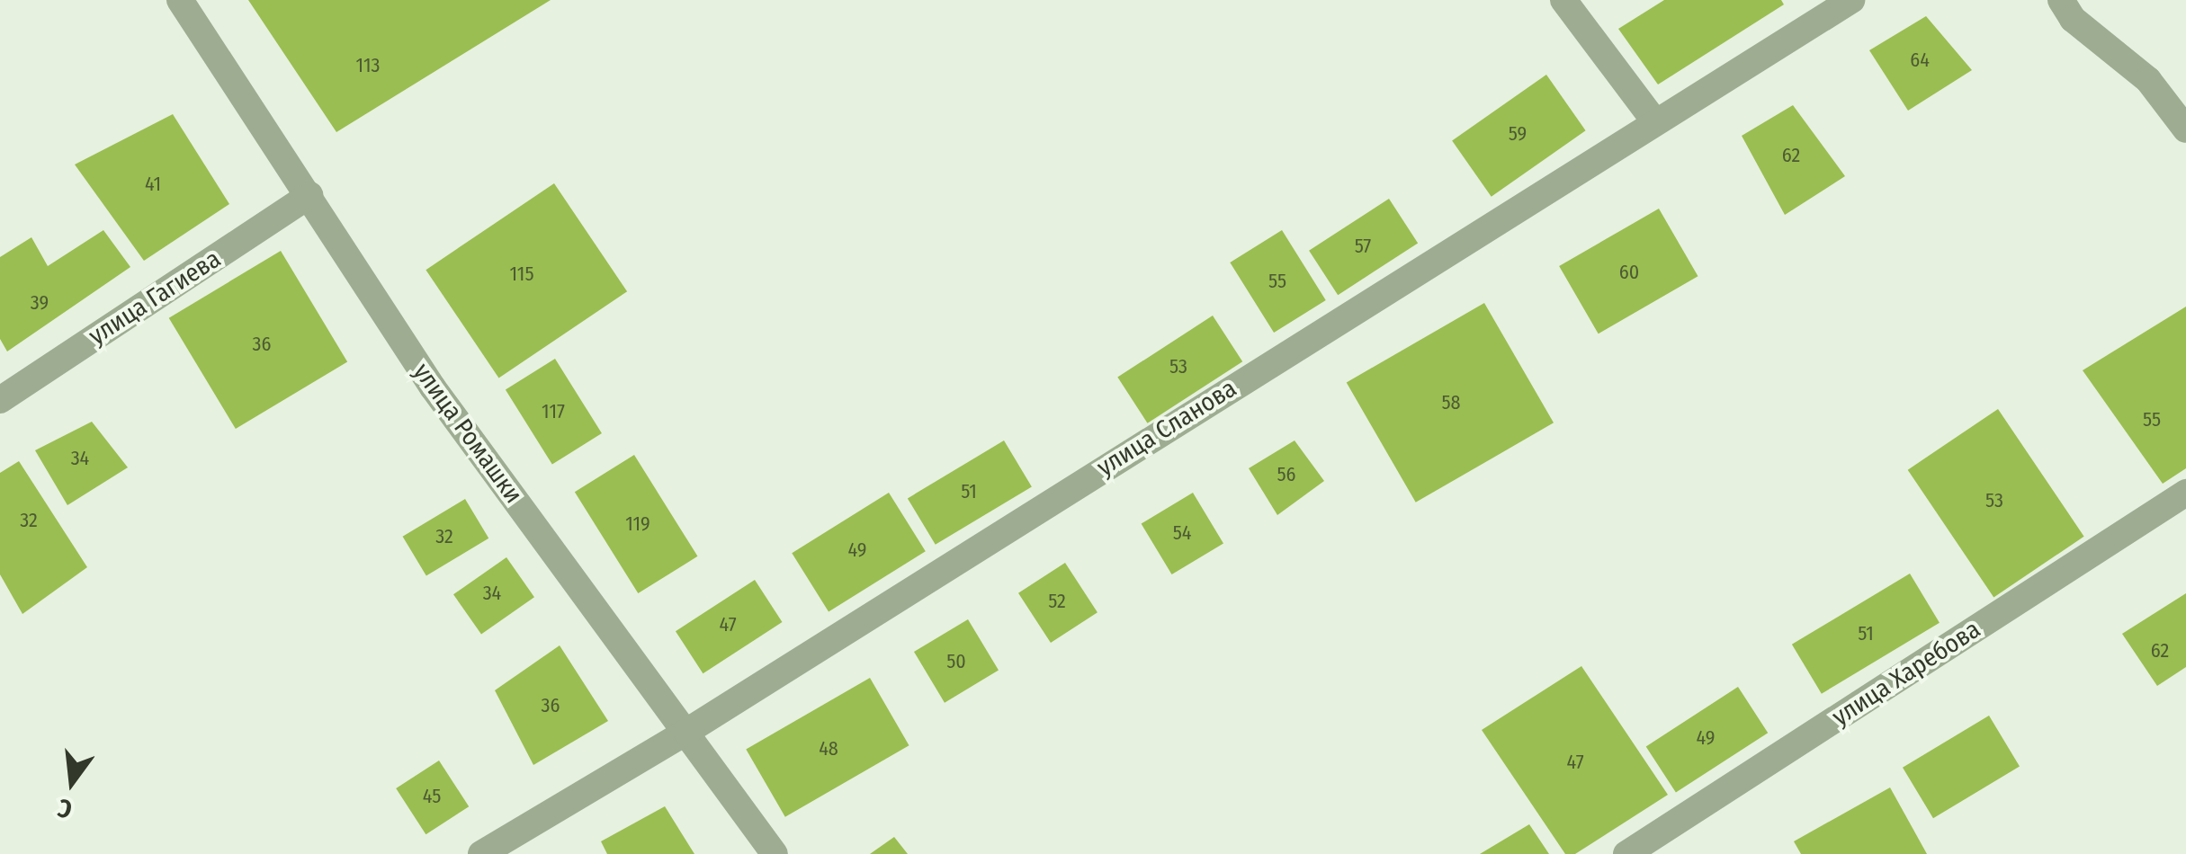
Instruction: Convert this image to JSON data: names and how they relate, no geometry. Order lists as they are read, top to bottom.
{
  "streets": {
    "street": [
      "улица Гагиева",
      "улица Сланова",
      "улица Ромашки",
      "улица Харебова"
    ]
  },
  "crossings": [
    ["улица Гагиева", "улица Ромашки"],
    ["улица Сланова", "улица Ромашки"]
  ],
  "house_numbers": [
    "64",
    "113",
    "59",
    "62",
    "41",
    "57",
    "60",
    "115",
    "55",
    "39",
    "36",
    "53",
    "58",
    "117",
    "55",
    "34",
    "56",
    "51",
    "53",
    "32",
    "119",
    "54",
    "32",
    "49",
    "34",
    "52",
    "47",
    "51",
    "62",
    "50",
    "36",
    "49",
    "48",
    "47",
    "45"
  ],
  "north": "bottom"
}
